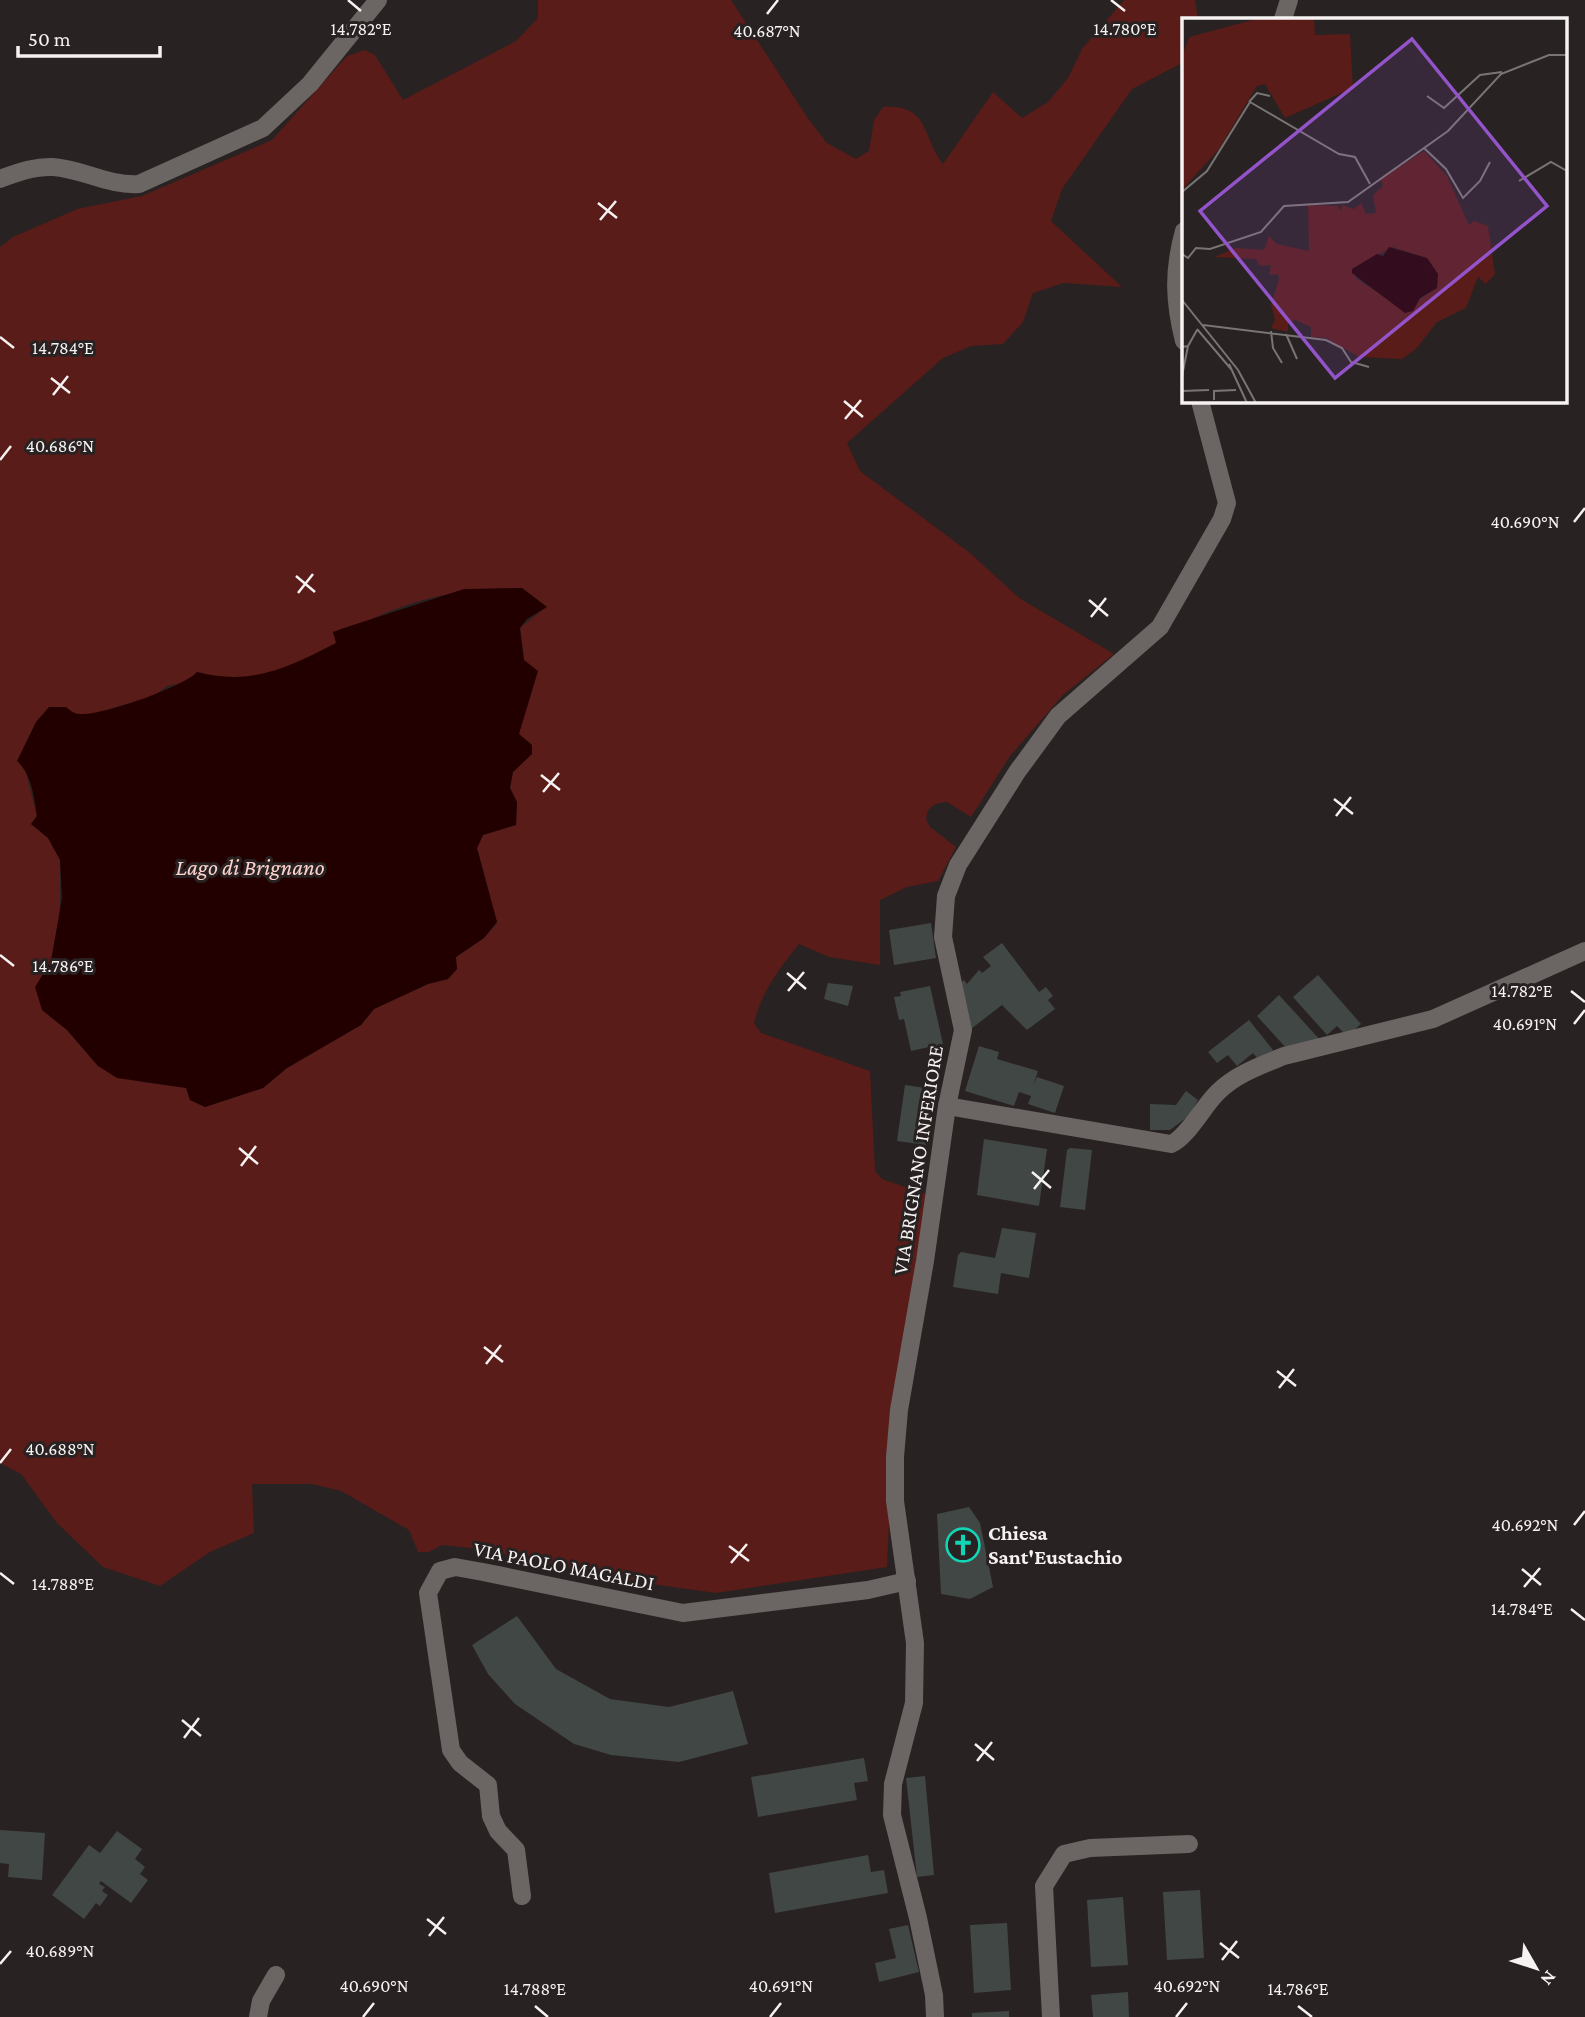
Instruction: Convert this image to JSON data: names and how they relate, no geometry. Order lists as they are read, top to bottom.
{
  "streets": {
    "street": ["VIA BRIGNANO INFERIORE", "VIA PAOLO MAGALDI"]
  },
  "crossings": [
    ["VIA BRIGNANO INFERIORE", "VIA PAOLO MAGALDI"]
  ],
  "water": ["Lago di Brignano"],
  "places": {
    "church": ["Chiesa Sant'Eustachio"]
  },
  "scale_bar": "50 m",
  "north": "bottom right",
  "coordinates": [
    "14.782°E",
    "14.780°E",
    "40.687°N",
    "14.784°E",
    "40.686°N",
    "40.690°N",
    "14.786°E",
    "40.691°N",
    "40.688°N",
    "40.692°N",
    "14.788°E",
    "40.689°N"
  ]
}
